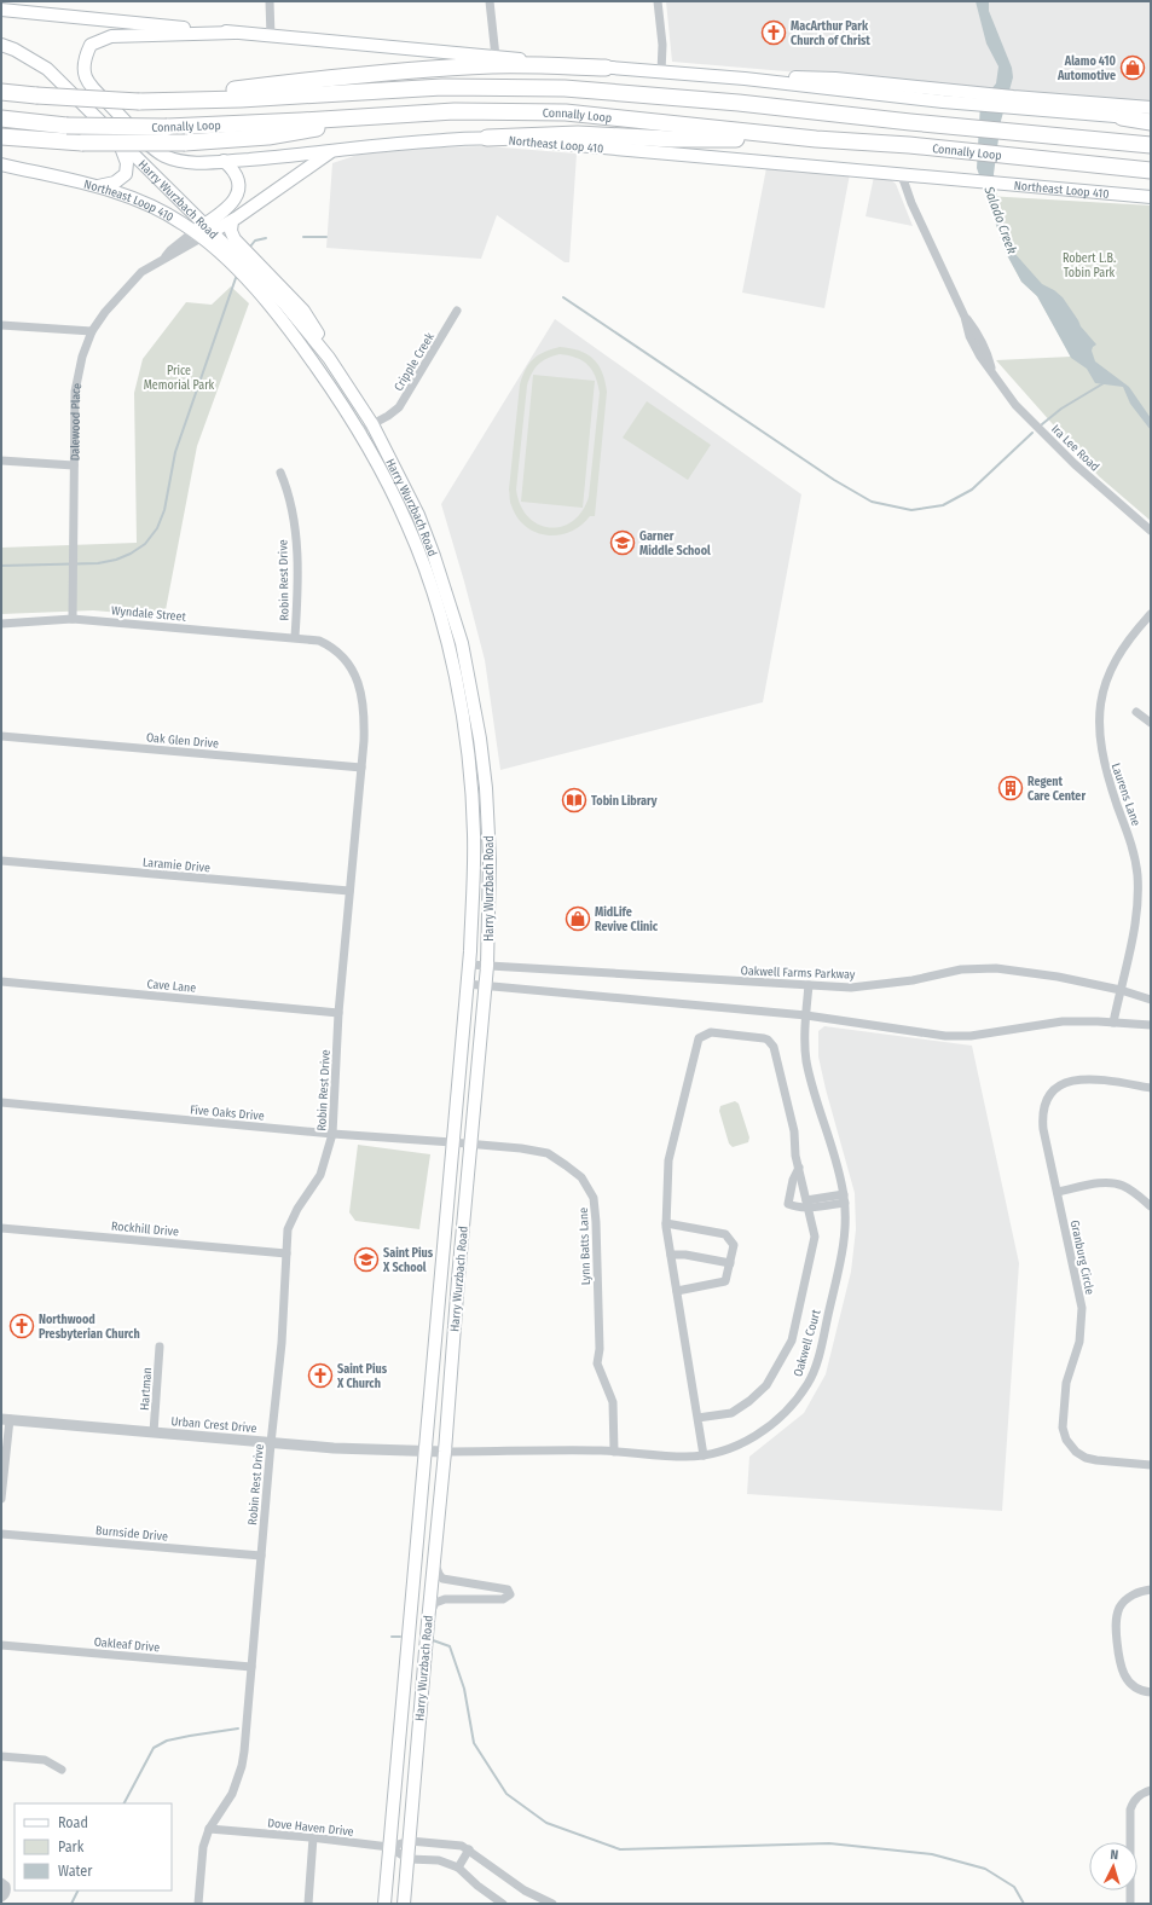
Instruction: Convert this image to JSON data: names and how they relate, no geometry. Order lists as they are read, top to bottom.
{
  "streets": {
    "highway": ["Connally Loop"],
    "main road": ["Northeast Loop 410", "Harry Wurzbach Road"],
    "street": [
      "Cripple Creek",
      "Dalewood Place",
      "Ira Lee Road",
      "Robin Rest Drive",
      "Wyndale Street",
      "Oak Glen Drive",
      "Laurens Lane",
      "Laramie Drive",
      "Oakwell Farms Parkway",
      "Cave Lane",
      "Five Oaks Drive",
      "Rockhill Drive",
      "Lynn Batts Lane",
      "Granburg Circle",
      "Oakwell Court",
      "Hartman",
      "Urban Crest Drive",
      "Burnside Drive",
      "Oakleaf Drive",
      "Dove Haven Drive"
    ]
  },
  "crossings": [
    ["Northeast Loop 410", "Harry Wurzbach Road"],
    ["Northeast Loop 410", "Dalewood Place"],
    ["Northeast Loop 410", "Ira Lee Road"],
    ["Harry Wurzbach Road", "Cripple Creek"],
    ["Harry Wurzbach Road", "Dalewood Place"],
    ["Harry Wurzbach Road", "Oakwell Farms Parkway"],
    ["Harry Wurzbach Road", "Five Oaks Drive"],
    ["Harry Wurzbach Road", "Lynn Batts Lane"],
    ["Harry Wurzbach Road", "Oakwell Court"],
    ["Harry Wurzbach Road", "Urban Crest Drive"],
    ["Harry Wurzbach Road", "Dove Haven Drive"],
    ["Dalewood Place", "Wyndale Street"],
    ["Robin Rest Drive", "Wyndale Street"],
    ["Robin Rest Drive", "Oak Glen Drive"],
    ["Robin Rest Drive", "Laramie Drive"],
    ["Robin Rest Drive", "Cave Lane"],
    ["Robin Rest Drive", "Five Oaks Drive"],
    ["Robin Rest Drive", "Rockhill Drive"],
    ["Robin Rest Drive", "Urban Crest Drive"],
    ["Robin Rest Drive", "Burnside Drive"],
    ["Robin Rest Drive", "Oakleaf Drive"],
    ["Robin Rest Drive", "Dove Haven Drive"],
    ["Laurens Lane", "Oakwell Farms Parkway"],
    ["Oakwell Farms Parkway", "Oakwell Court"],
    ["Five Oaks Drive", "Lynn Batts Lane"],
    ["Lynn Batts Lane", "Oakwell Court"],
    ["Oakwell Court", "Urban Crest Drive"],
    ["Hartman", "Urban Crest Drive"]
  ],
  "water": ["Salado Creek"],
  "parks": ["Robert L.B. Tobin Park", "Price Memorial Park"],
  "places": {
    "church": ["MacArthur Park Church of Christ", "Northwood Presbyterian Church", "Saint Pius X Church"],
    "shop": ["Alamo 410 Automotive", "MidLife Revive Clinic"],
    "school or university": ["Garner Middle School", "Saint Pius X School"],
    "building": ["Regent Care Center"],
    "library": ["Tobin Library"]
  },
  "legend": ["Road", "Park", "Water"],
  "north": "top"
}
